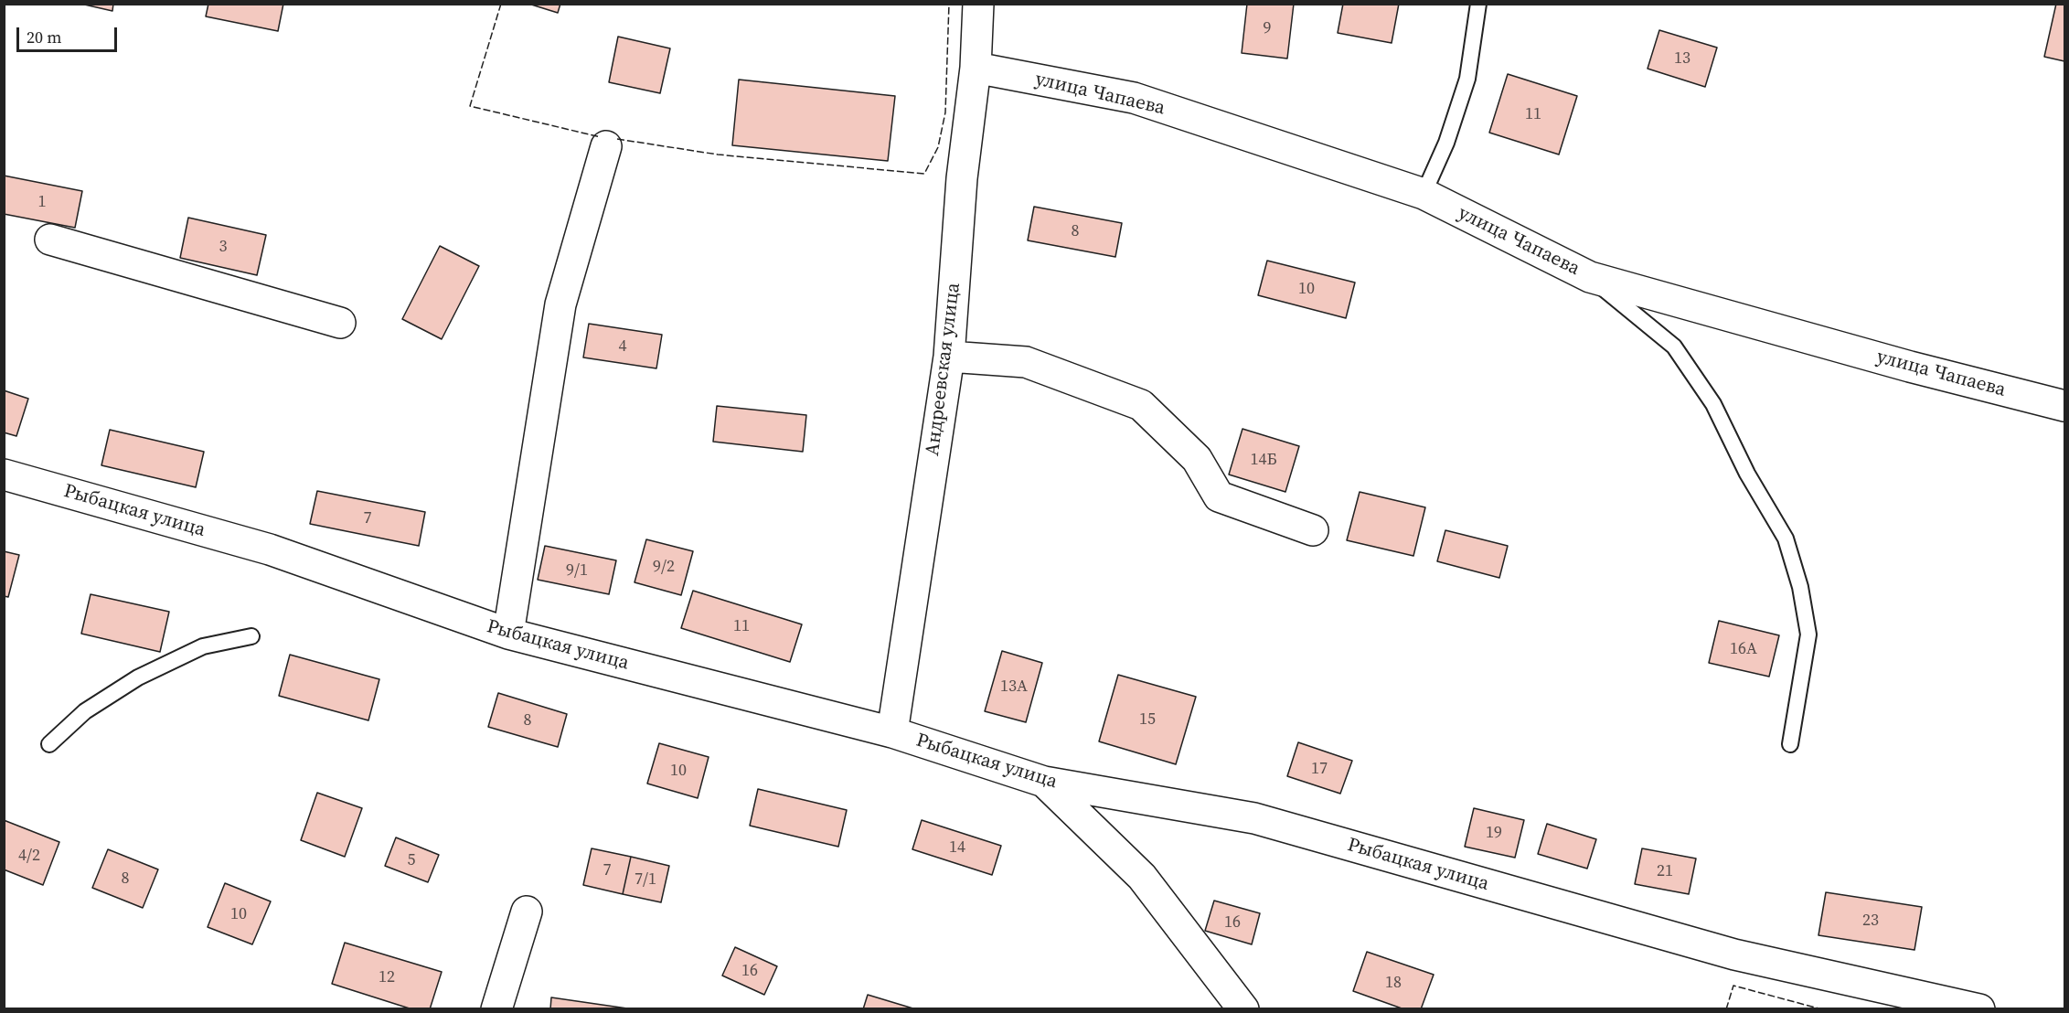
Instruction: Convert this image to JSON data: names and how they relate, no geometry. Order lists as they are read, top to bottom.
{
  "streets": {
    "street": ["улица Чапаева", "Андреевская улица", "Рыбацкая улица"]
  },
  "crossings": [
    ["улица Чапаева", "Андреевская улица"],
    ["Андреевская улица", "Рыбацкая улица"]
  ],
  "house_numbers": [
    "9",
    "13",
    "11",
    "1",
    "8",
    "3",
    "10",
    "4",
    "14Б",
    "7",
    "9/2",
    "9/1",
    "11",
    "16А",
    "13А",
    "15",
    "8",
    "17",
    "10",
    "19",
    "14",
    "4/2",
    "5",
    "7",
    "21",
    "8",
    "7/1",
    "10",
    "23",
    "16",
    "16",
    "12",
    "18"
  ],
  "scale_bar": "20 m"
}
